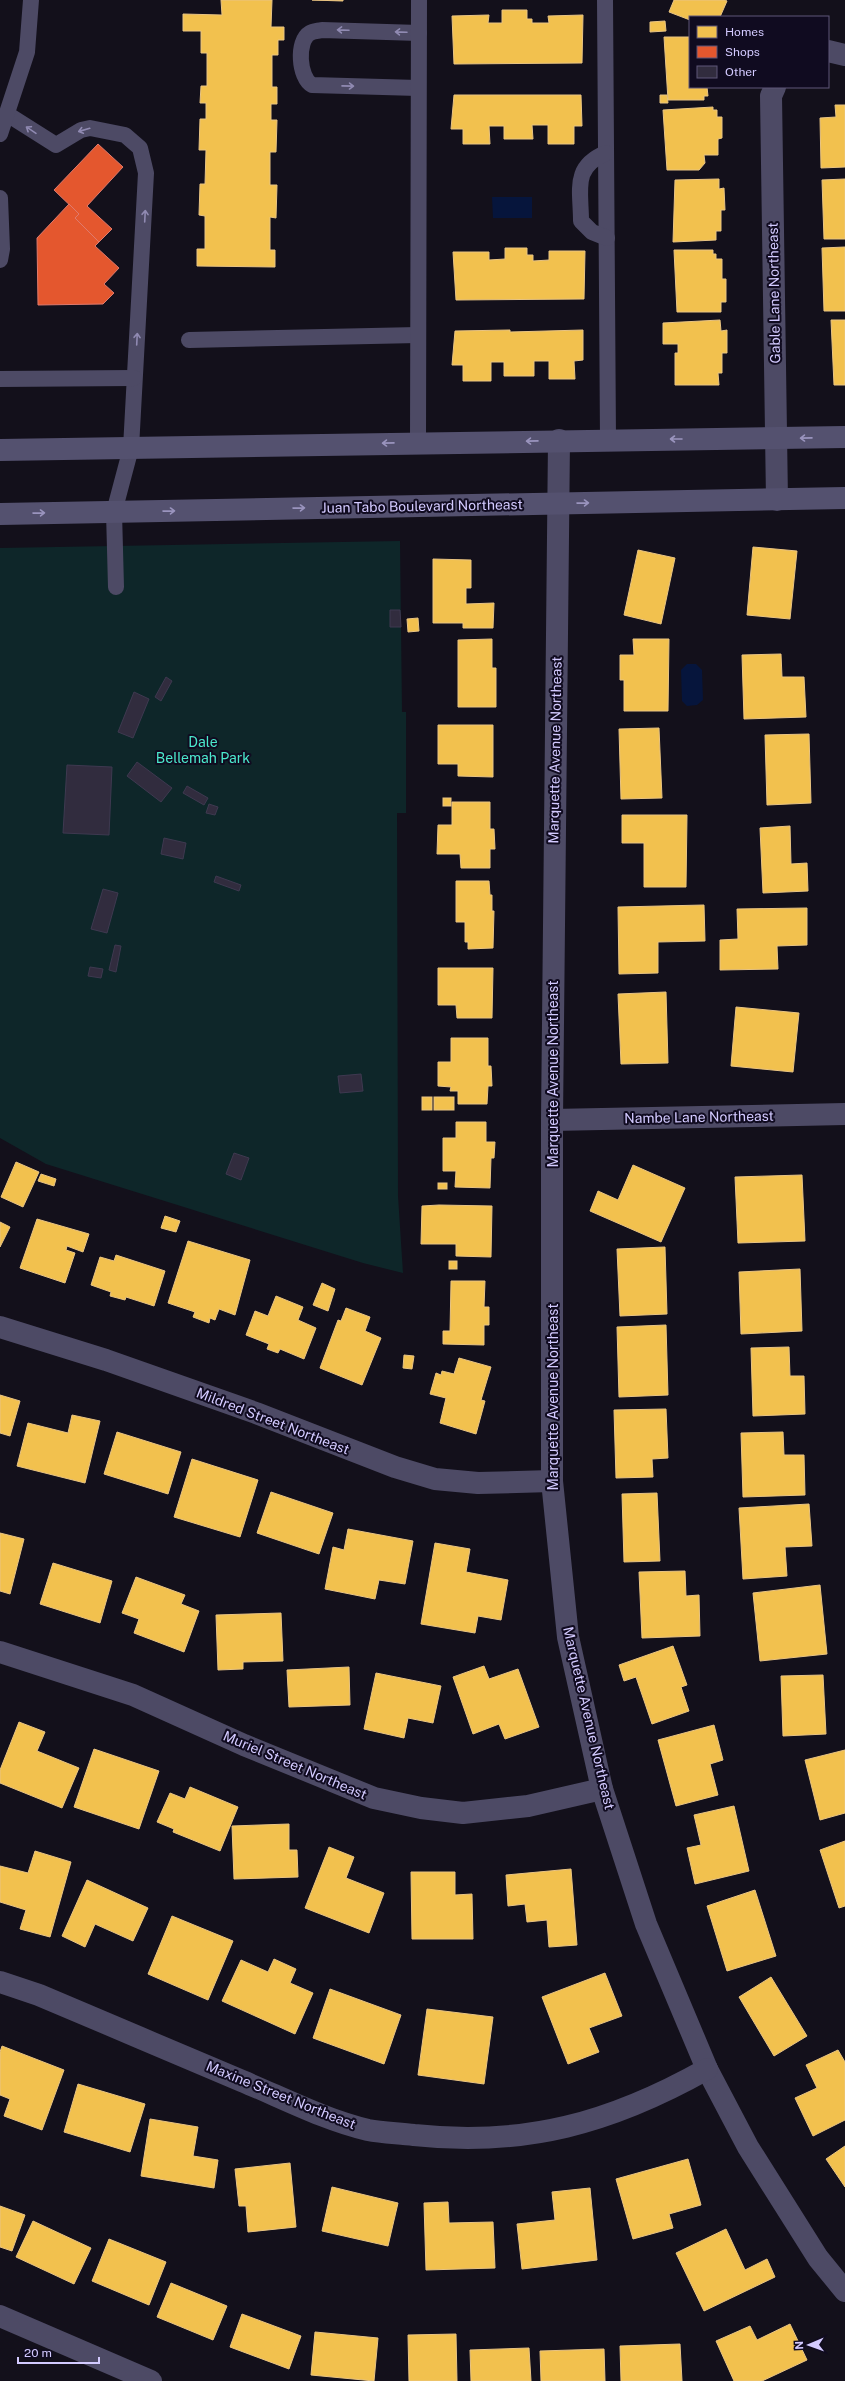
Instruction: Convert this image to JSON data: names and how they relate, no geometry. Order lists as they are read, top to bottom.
{
  "streets": {
    "main road": ["Juan Tabo Boulevard Northeast"],
    "street": [
      "Gable Lane Northeast",
      "Marquette Avenue Northeast",
      "Nambe Lane Northeast",
      "Mildred Street Northeast",
      "Muriel Street Northeast",
      "Maxine Street Northeast"
    ]
  },
  "crossings": [
    ["Gable Lane Northeast", "Juan Tabo Boulevard Northeast"],
    ["Juan Tabo Boulevard Northeast", "Marquette Avenue Northeast"],
    ["Marquette Avenue Northeast", "Nambe Lane Northeast"],
    ["Marquette Avenue Northeast", "Mildred Street Northeast"],
    ["Marquette Avenue Northeast", "Muriel Street Northeast"],
    ["Marquette Avenue Northeast", "Maxine Street Northeast"]
  ],
  "parks": ["Dale Bellemah Park"],
  "legend": ["Homes", "Shops", "Other"],
  "scale_bar": "20 m",
  "north": "left"
}
